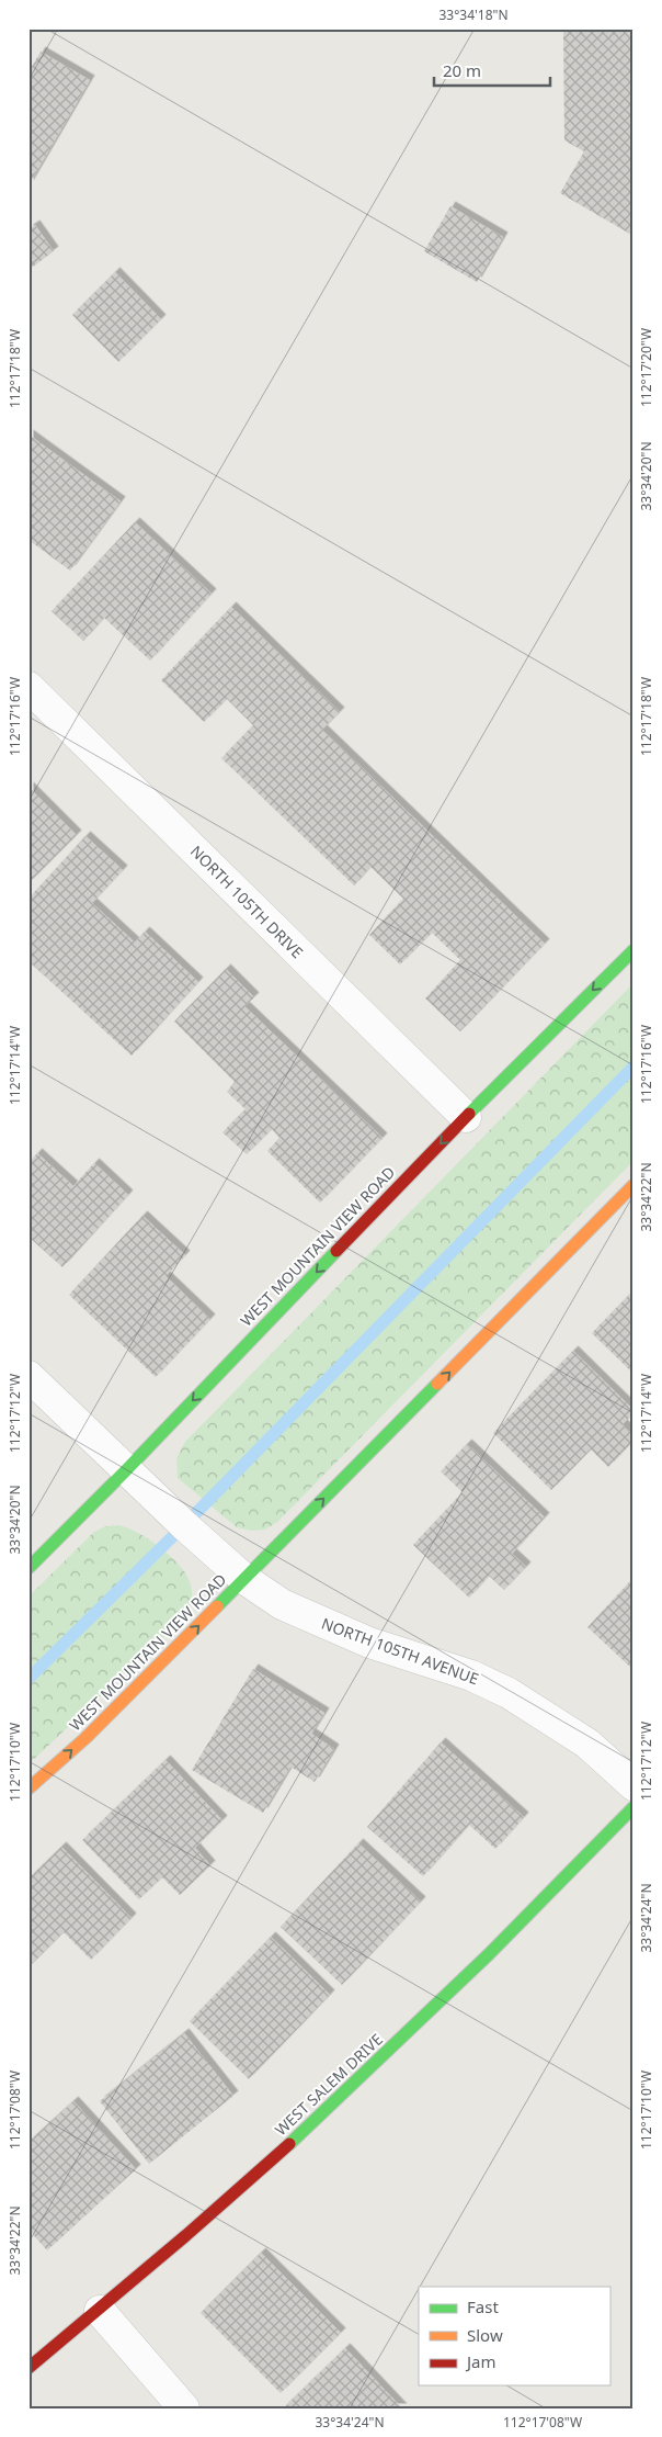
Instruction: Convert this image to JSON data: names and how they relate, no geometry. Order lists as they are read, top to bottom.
{
  "streets": {
    "street": [
      "NORTH 105TH DRIVE",
      "WEST MOUNTAIN VIEW ROAD",
      "NORTH 105TH AVENUE",
      "WEST SALEM DRIVE"
    ]
  },
  "crossings": [
    ["NORTH 105TH DRIVE", "WEST MOUNTAIN VIEW ROAD"],
    ["WEST MOUNTAIN VIEW ROAD", "NORTH 105TH AVENUE"]
  ],
  "legend": ["Fast", "Slow", "Jam"],
  "scale_bar": "20 m",
  "coordinates": [
    "33°34'18\"N",
    "112°17'20\"W",
    "112°17'18\"W",
    "33°34'20\"N",
    "112°17'16\"W",
    "112°17'14\"W",
    "33°34'22\"N",
    "112°17'12\"W",
    "112°17'10\"W",
    "33°34'24\"N",
    "112°17'08\"W"
  ]
}
